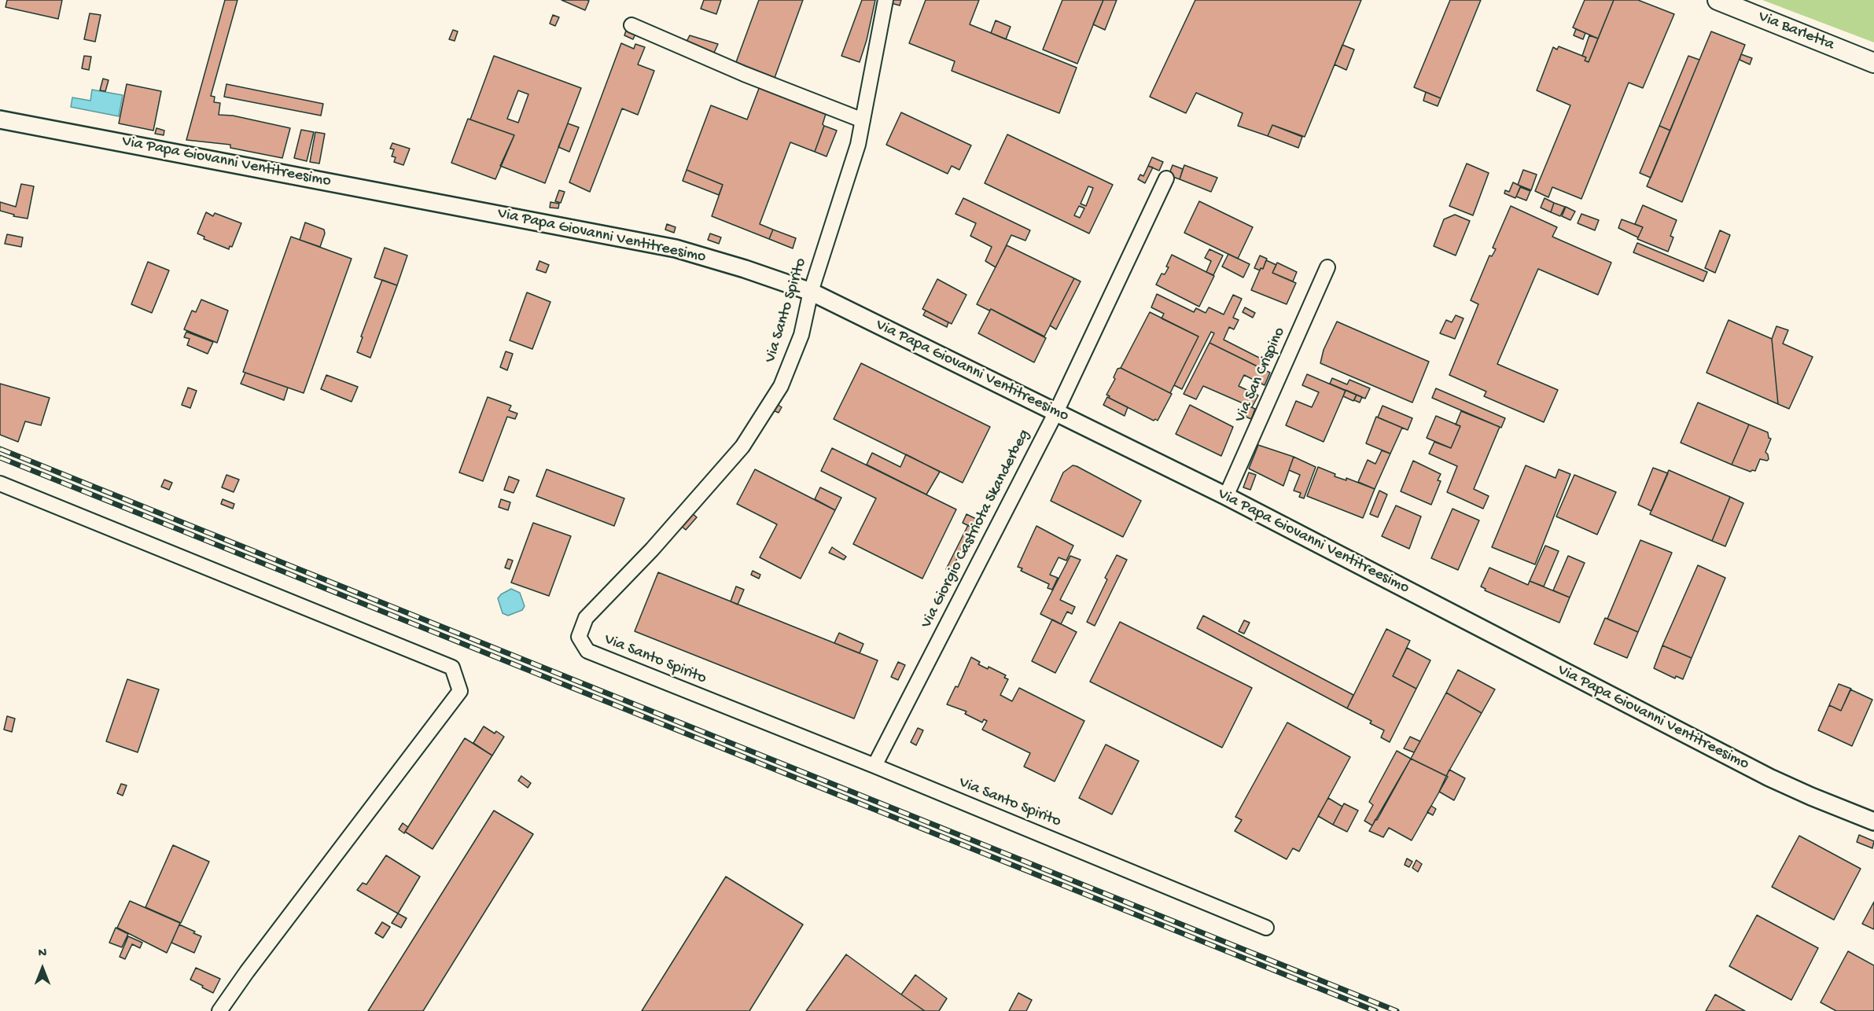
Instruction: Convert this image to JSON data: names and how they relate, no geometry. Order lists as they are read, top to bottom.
{
  "streets": {
    "main road": ["Via Barletta"],
    "street": [
      "Via Papa Giovanni Ventitreesimo",
      "Via Santo Spirito",
      "Via San Crispino",
      "Via Giorgio Castriota Skanderbeg"
    ]
  },
  "crossings": [
    ["Via Papa Giovanni Ventitreesimo", "Via Santo Spirito"],
    ["Via Papa Giovanni Ventitreesimo", "Via San Crispino"],
    ["Via Papa Giovanni Ventitreesimo", "Via Giorgio Castriota Skanderbeg"],
    ["Via Santo Spirito", "Via Giorgio Castriota Skanderbeg"]
  ],
  "north": "top"
}
